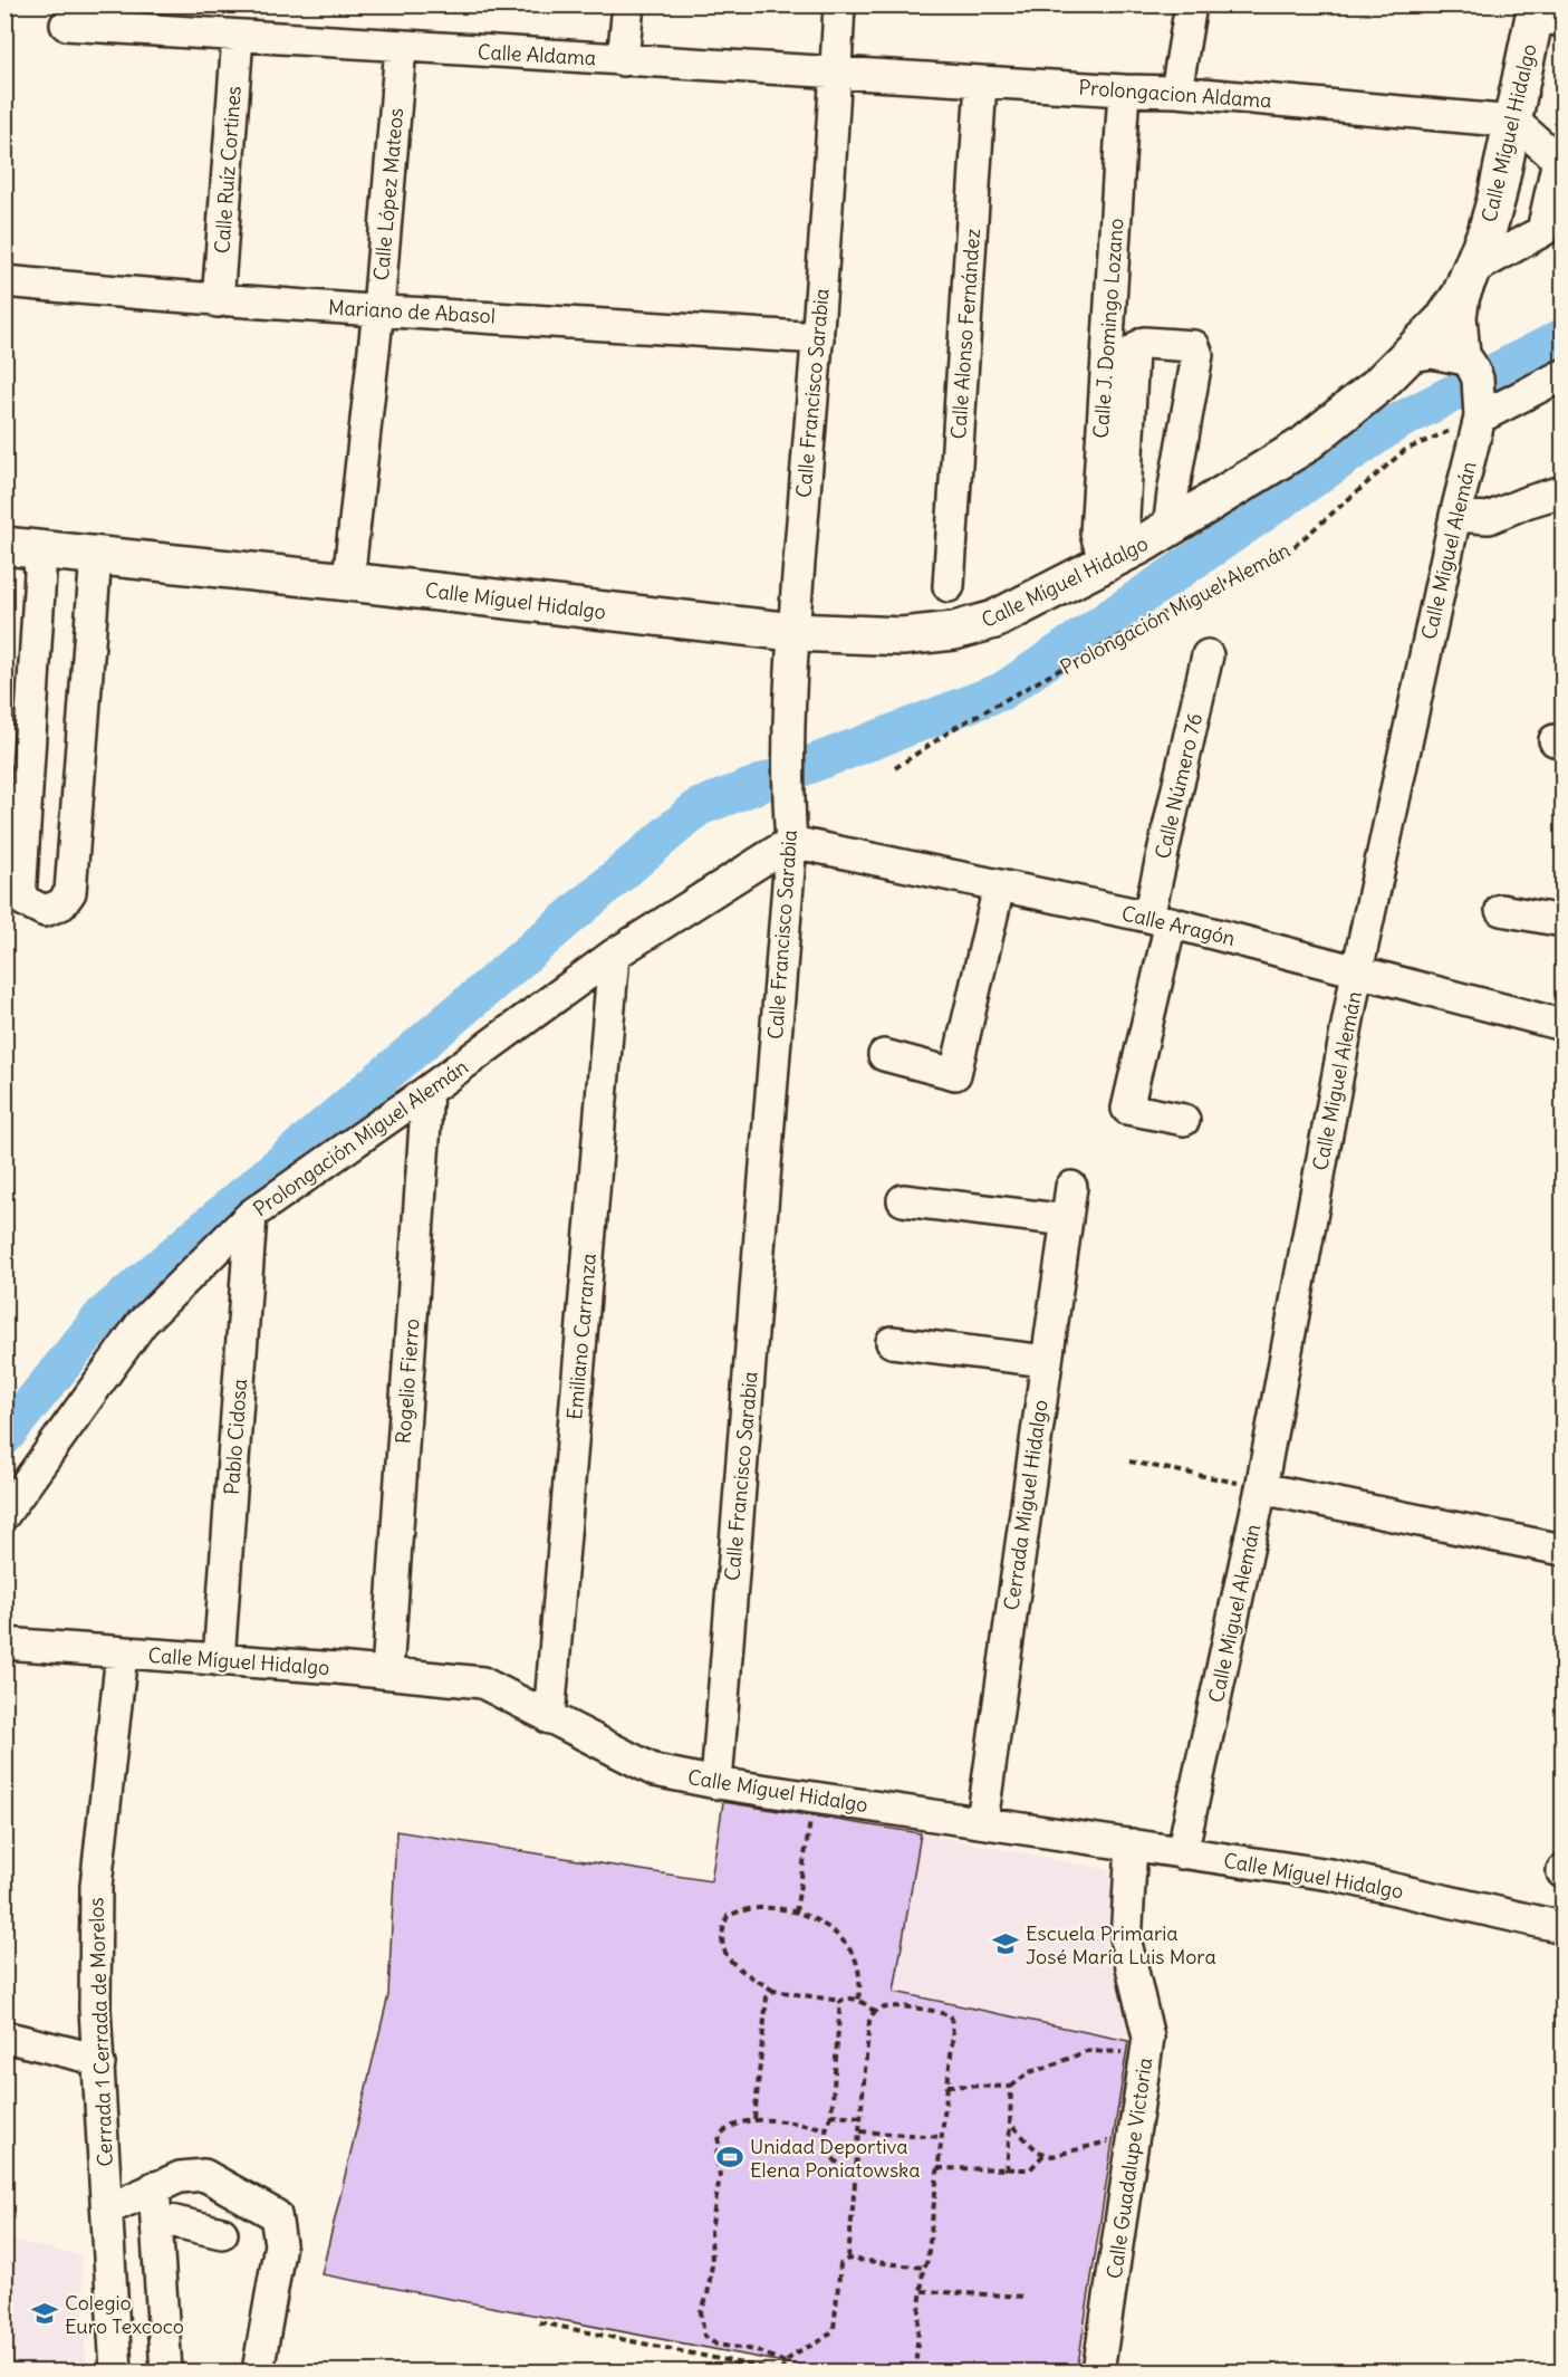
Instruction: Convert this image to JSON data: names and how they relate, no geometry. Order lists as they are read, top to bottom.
{
  "streets": {
    "main road": ["Calle Míguel Hidalgo"],
    "street": [
      "Calle Aldama",
      "Prolongacion Aldama",
      "Calle Ruíz Cortines",
      "Calle López Mateos",
      "Mariano de Abasol",
      "Calle J. Domingo Lozano",
      "Calle Alonso Fernández",
      "Calle Francisco Sarabia",
      "Calle Miguel Alemán",
      "Prolongación Miguel Alemán",
      "Calle Número 76",
      "Calle Aragón",
      "Emiliano Carranza",
      "Rogelio Fierro",
      "Pablo Cidosa",
      "Cerrada Miguel Hidalgo",
      "Cerrada 1 Cerrada de Morelos",
      "Calle Guadalupe Victoria"
    ]
  },
  "crossings": [
    ["Calle Aldama", "Prolongacion Aldama"],
    ["Calle Aldama", "Calle Ruíz Cortines"],
    ["Calle Aldama", "Calle López Mateos"],
    ["Calle Aldama", "Calle Francisco Sarabia"],
    ["Prolongacion Aldama", "Calle Míguel Hidalgo"],
    ["Prolongacion Aldama", "Calle J. Domingo Lozano"],
    ["Prolongacion Aldama", "Calle Alonso Fernández"],
    ["Prolongacion Aldama", "Calle Francisco Sarabia"],
    ["Calle Míguel Hidalgo", "Calle López Mateos"],
    ["Calle Míguel Hidalgo", "Calle J. Domingo Lozano"],
    ["Calle Míguel Hidalgo", "Calle Francisco Sarabia"],
    ["Calle Míguel Hidalgo", "Calle Miguel Alemán"],
    ["Calle Míguel Hidalgo", "Emiliano Carranza"],
    ["Calle Míguel Hidalgo", "Rogelio Fierro"],
    ["Calle Míguel Hidalgo", "Pablo Cidosa"],
    ["Calle Míguel Hidalgo", "Cerrada Miguel Hidalgo"],
    ["Calle Míguel Hidalgo", "Cerrada 1 Cerrada de Morelos"],
    ["Calle Míguel Hidalgo", "Calle Guadalupe Victoria"],
    ["Calle Ruíz Cortines", "Mariano de Abasol"],
    ["Calle López Mateos", "Mariano de Abasol"],
    ["Mariano de Abasol", "Calle Francisco Sarabia"],
    ["Calle Francisco Sarabia", "Prolongación Miguel Alemán"],
    ["Calle Francisco Sarabia", "Calle Aragón"],
    ["Calle Miguel Alemán", "Prolongación Miguel Alemán"],
    ["Calle Miguel Alemán", "Calle Aragón"],
    ["Prolongación Miguel Alemán", "Calle Aragón"],
    ["Prolongación Miguel Alemán", "Emiliano Carranza"],
    ["Prolongación Miguel Alemán", "Rogelio Fierro"],
    ["Prolongación Miguel Alemán", "Pablo Cidosa"],
    ["Calle Número 76", "Calle Aragón"]
  ],
  "places": {
    "school or university": ["Escuela Primaria José María Luis Mora", "Colegio Euro Texcoco"],
    "sports": ["Unidad Deportiva Elena Poniatowska"]
  }
}
